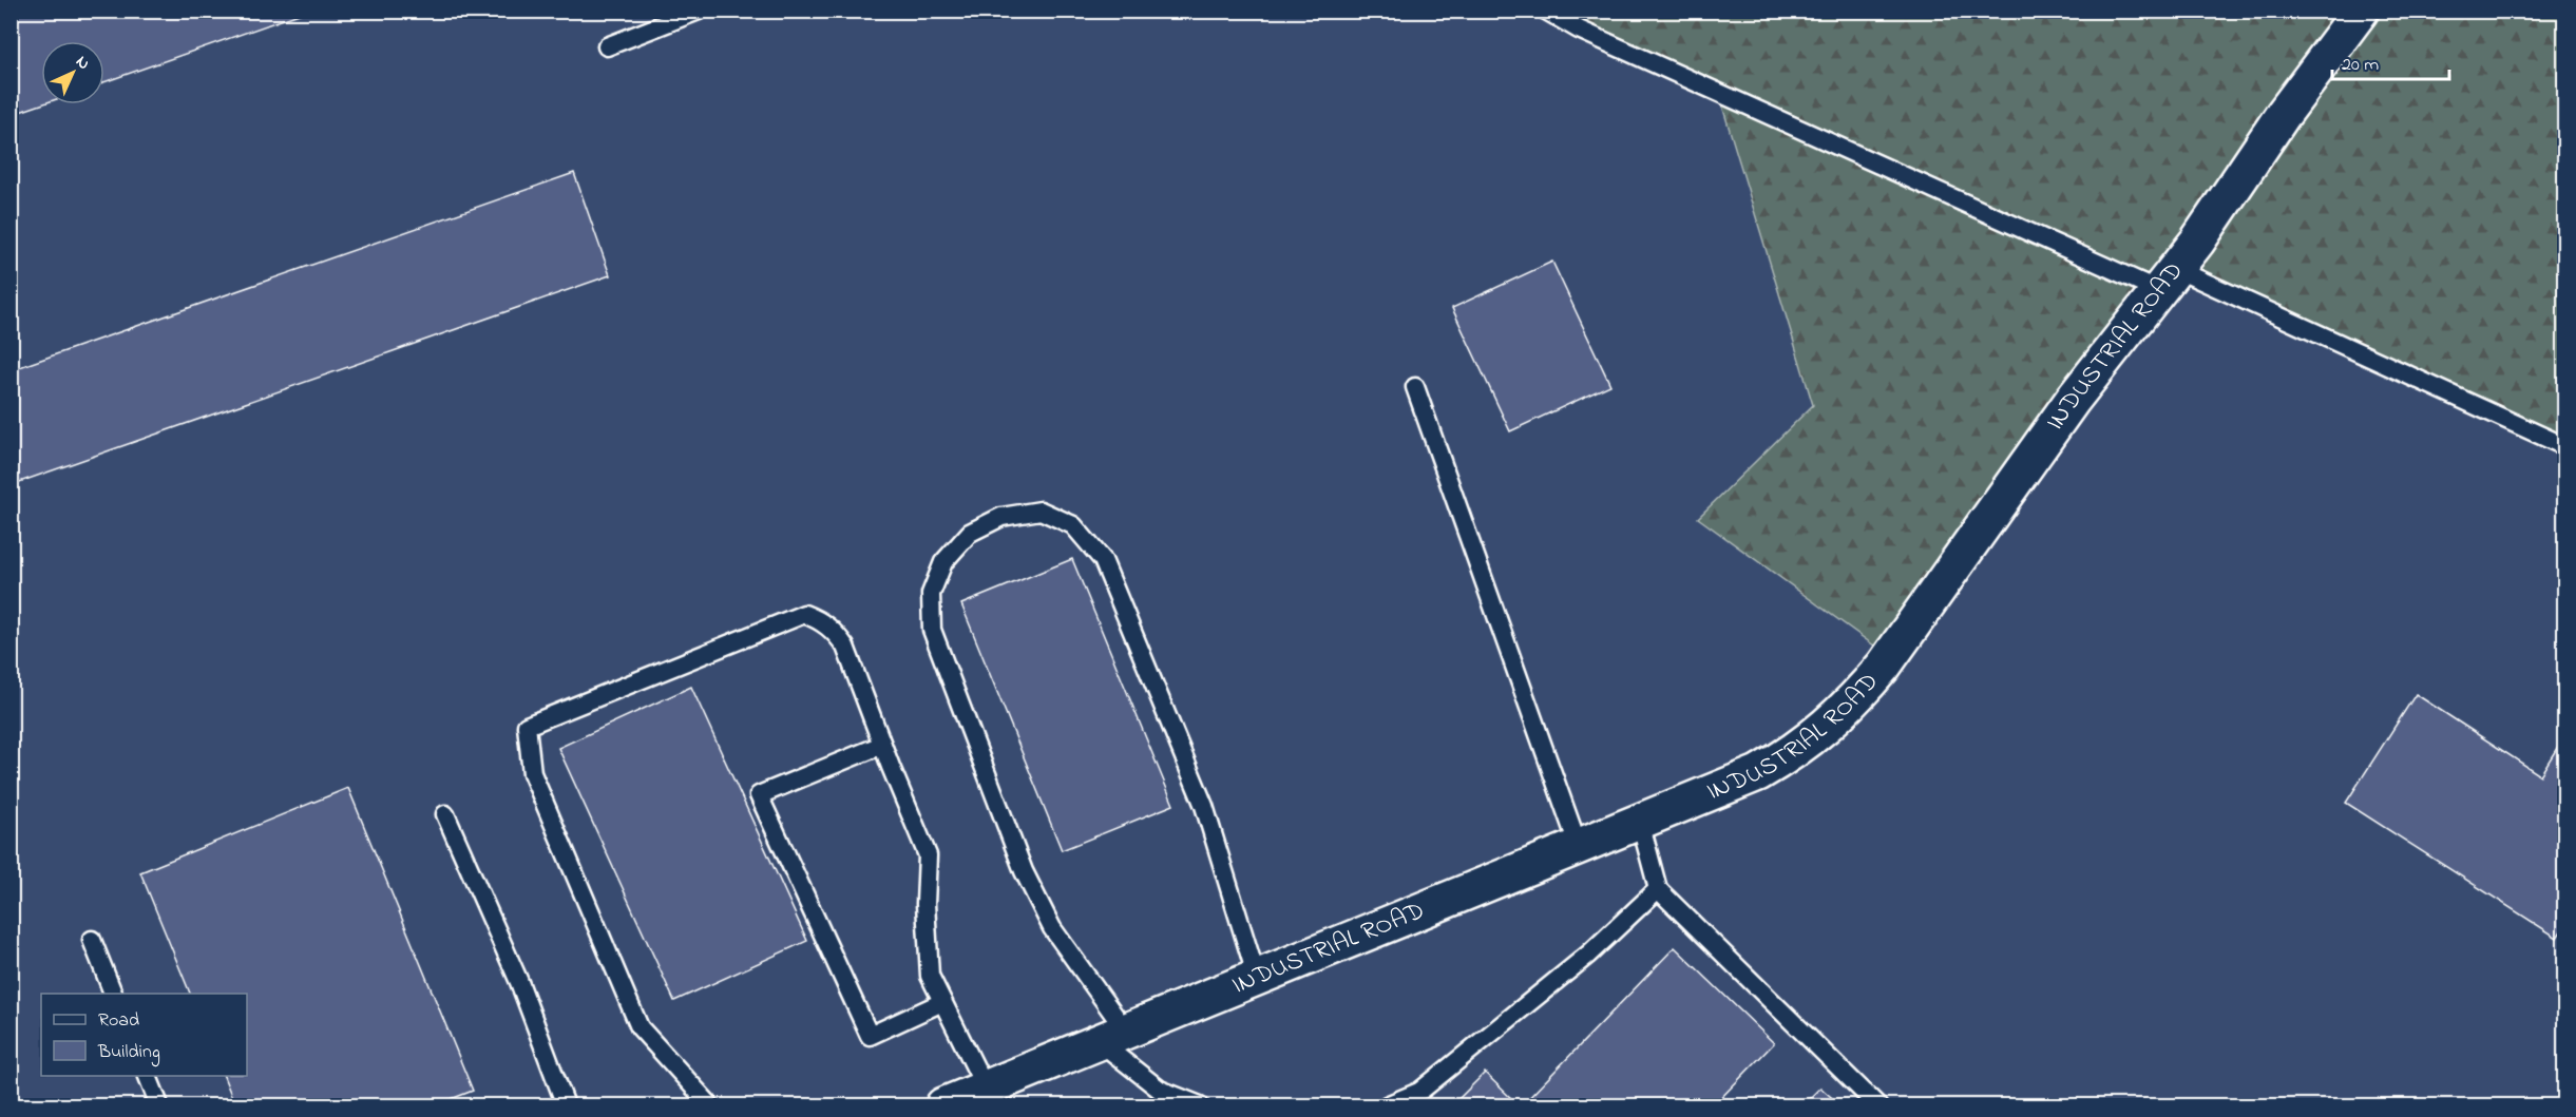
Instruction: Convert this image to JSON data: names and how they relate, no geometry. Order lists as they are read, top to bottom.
{
  "streets": {
    "street": ["INDUSTRIAL ROAD"]
  },
  "legend": ["Road", "Building"],
  "scale_bar": "20 m",
  "north": "top right"
}
